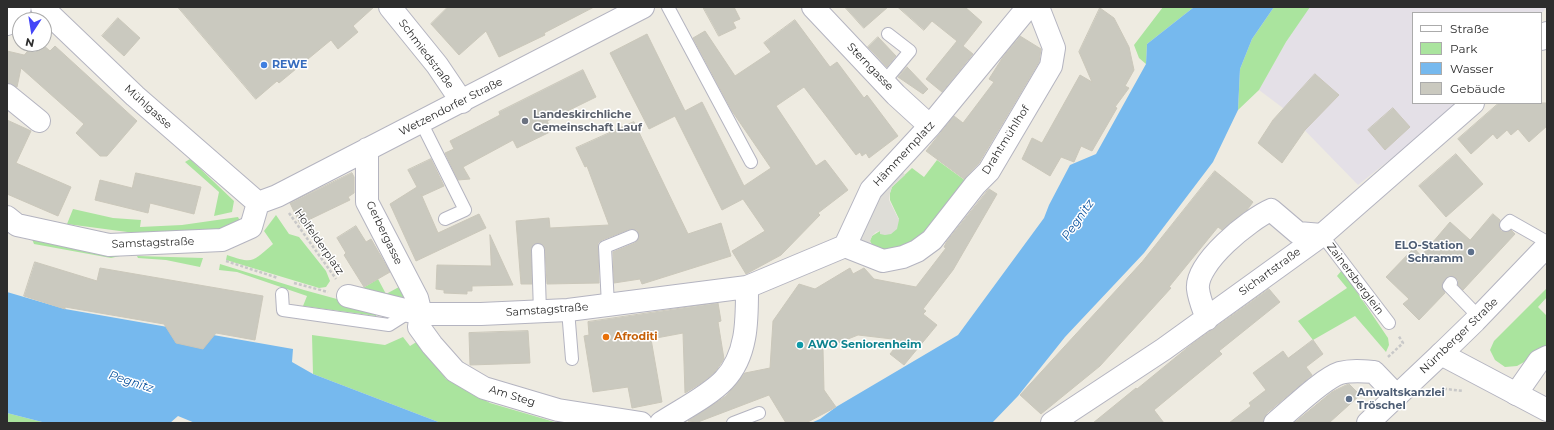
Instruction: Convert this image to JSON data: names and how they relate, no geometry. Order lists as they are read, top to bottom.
{
  "streets": {
    "street": [
      "Schmiedstraße",
      "Sterngasse",
      "Mühlgasse",
      "Wetzendorfer Straße",
      "Drahtmühlhof",
      "Hämmernplatz",
      "Gerbergasse",
      "Samstagstraße",
      "Sichartstraße",
      "Nürnberger Straße",
      "Am Steg"
    ],
    "lane": ["Zainersberglein"],
    "path": ["Holfelderplatz"]
  },
  "crossings": [
    ["Schmiedstraße", "Wetzendorfer Straße"],
    ["Sterngasse", "Hämmernplatz"],
    ["Mühlgasse", "Wetzendorfer Straße"],
    ["Mühlgasse", "Holfelderplatz"],
    ["Mühlgasse", "Samstagstraße"],
    ["Wetzendorfer Straße", "Gerbergasse"],
    ["Wetzendorfer Straße", "Holfelderplatz"],
    ["Wetzendorfer Straße", "Samstagstraße"],
    ["Drahtmühlhof", "Hämmernplatz"],
    ["Gerbergasse", "Samstagstraße"],
    ["Gerbergasse", "Am Steg"],
    ["Holfelderplatz", "Samstagstraße"],
    ["Samstagstraße", "Am Steg"],
    ["Sichartstraße", "Zainersberglein"]
  ],
  "water": ["Pegnitz"],
  "places": [
    "REWE",
    "Landeskirchliche Gemeinschaft Lauf",
    "ELO-Station Schramm",
    "Afroditi",
    "AWO Seniorenheim",
    "Anwaltskanzlei Tröschel"
  ],
  "legend": [
    "Straße",
    "Park",
    "Wasser",
    "Gebäude"
  ],
  "north": "bottom"
}
